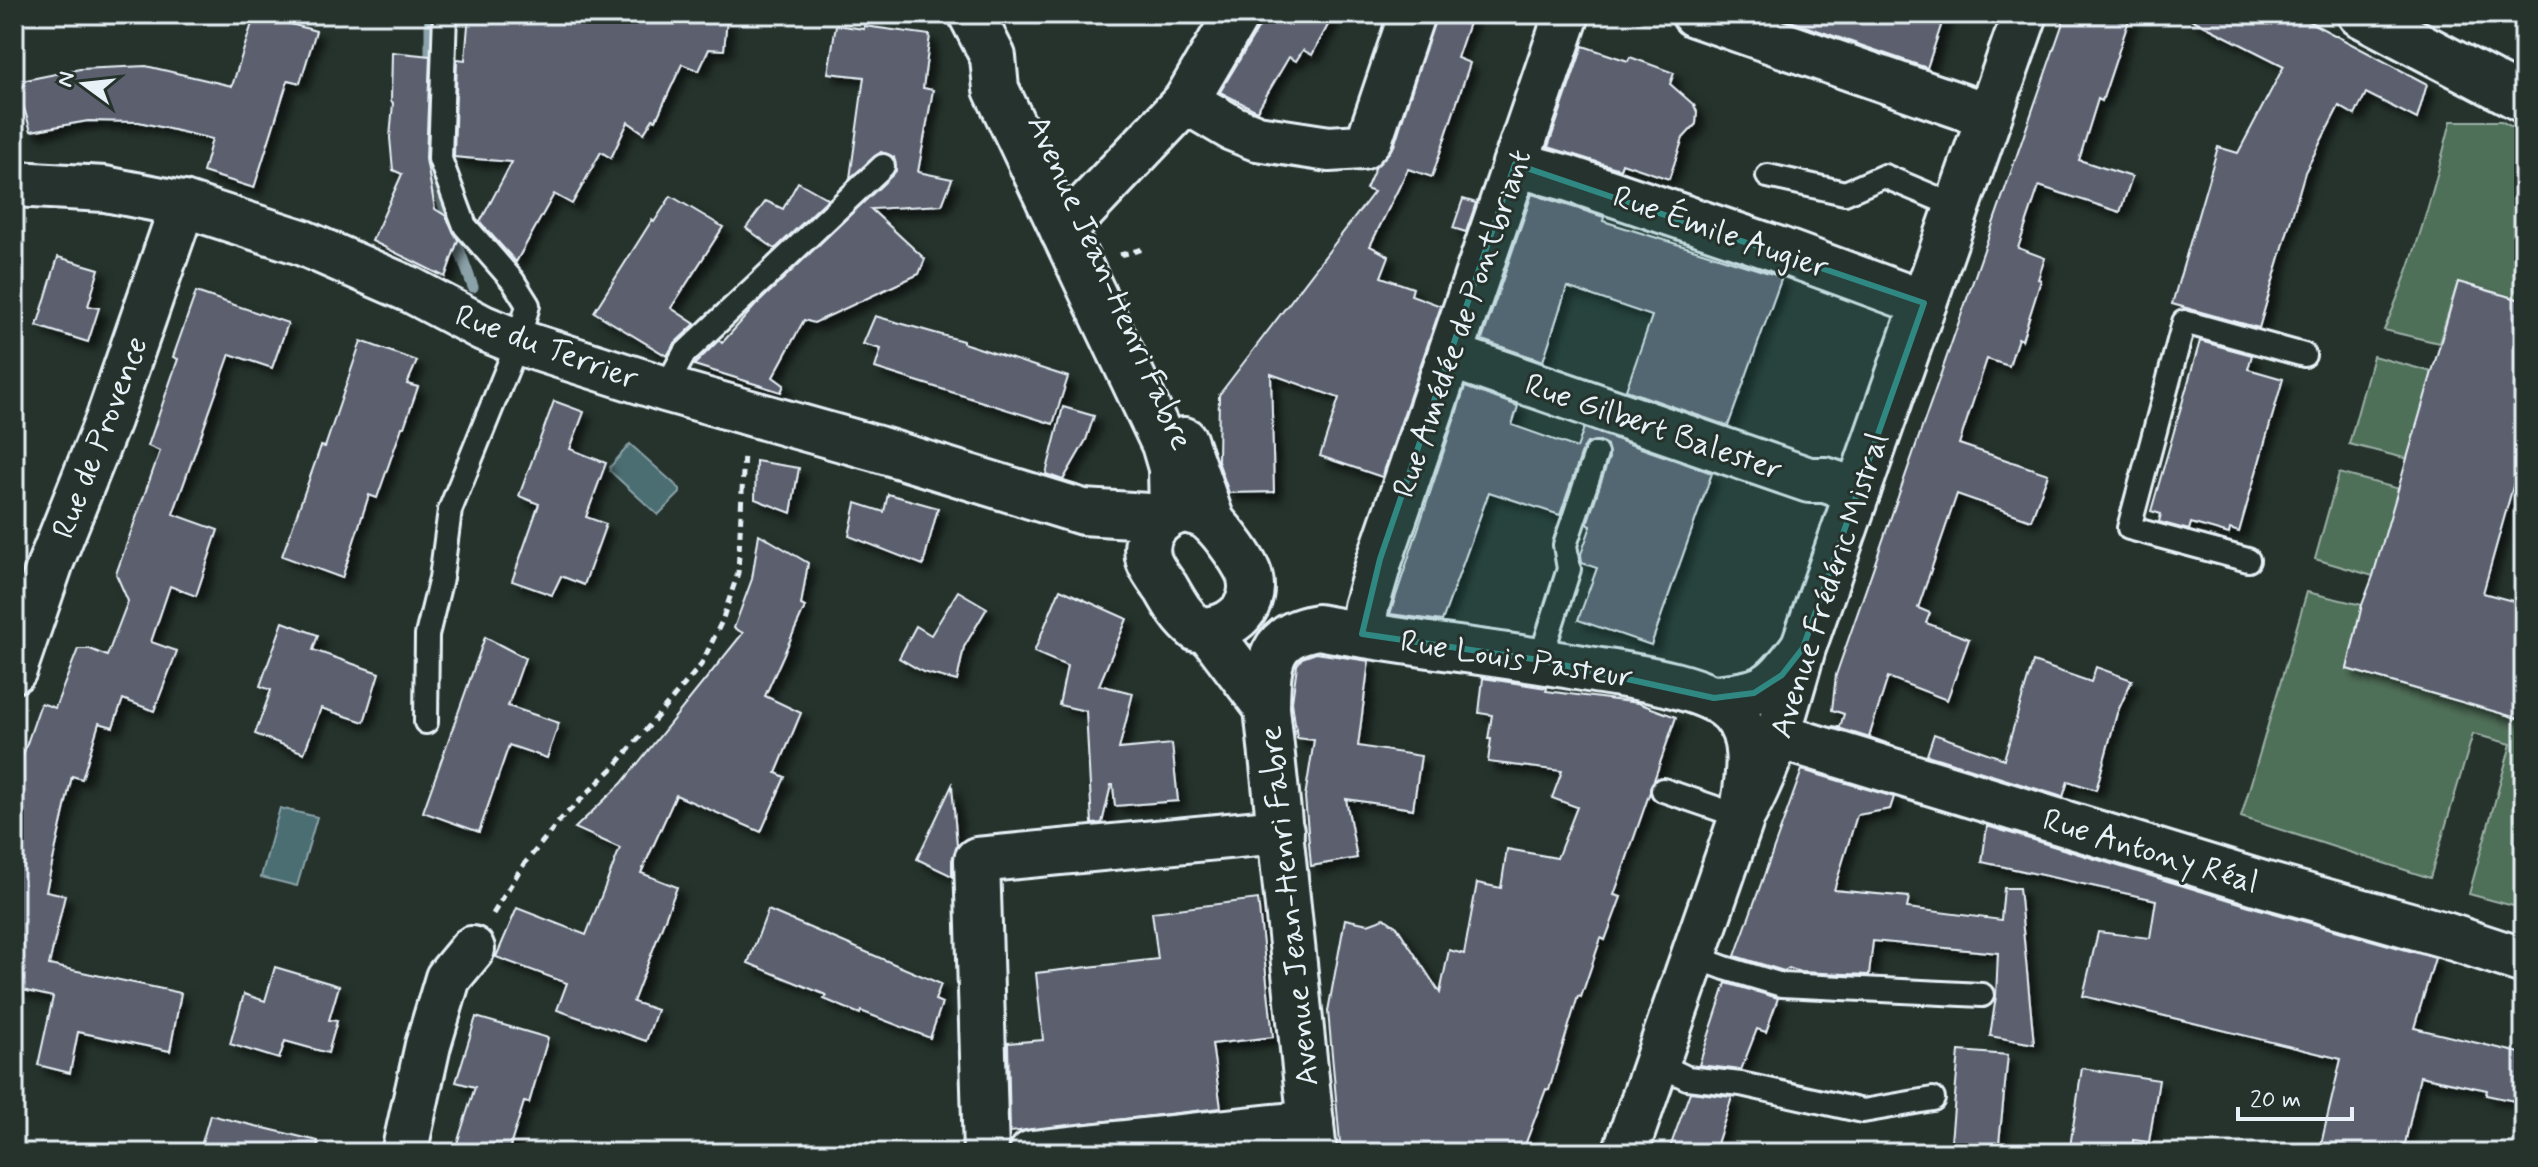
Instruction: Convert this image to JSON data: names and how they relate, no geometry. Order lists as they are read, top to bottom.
{
  "streets": {
    "street": [
      "Rue Émile Augier",
      "Avenue Jean-Henri Fabre",
      "Rue Amédée de Pontbriant",
      "Rue du Terrier",
      "Rue Gilbert Balester",
      "Rue de Provence",
      "Avenue Frédéric Mistral",
      "Rue Louis Pasteur",
      "Rue Antony Réal"
    ]
  },
  "crossings": [
    ["Rue Émile Augier", "Rue Amédée de Pontbriant"],
    ["Rue Émile Augier", "Avenue Frédéric Mistral"],
    ["Avenue Jean-Henri Fabre", "Rue du Terrier"],
    ["Avenue Jean-Henri Fabre", "Rue Louis Pasteur"],
    ["Rue Amédée de Pontbriant", "Rue Gilbert Balester"],
    ["Rue Amédée de Pontbriant", "Rue Louis Pasteur"],
    ["Rue du Terrier", "Rue de Provence"],
    ["Rue du Terrier", "Rue Louis Pasteur"],
    ["Rue Gilbert Balester", "Avenue Frédéric Mistral"],
    ["Avenue Frédéric Mistral", "Rue Louis Pasteur"],
    ["Avenue Frédéric Mistral", "Rue Antony Réal"]
  ],
  "scale_bar": "20 m",
  "north": "left"
}
